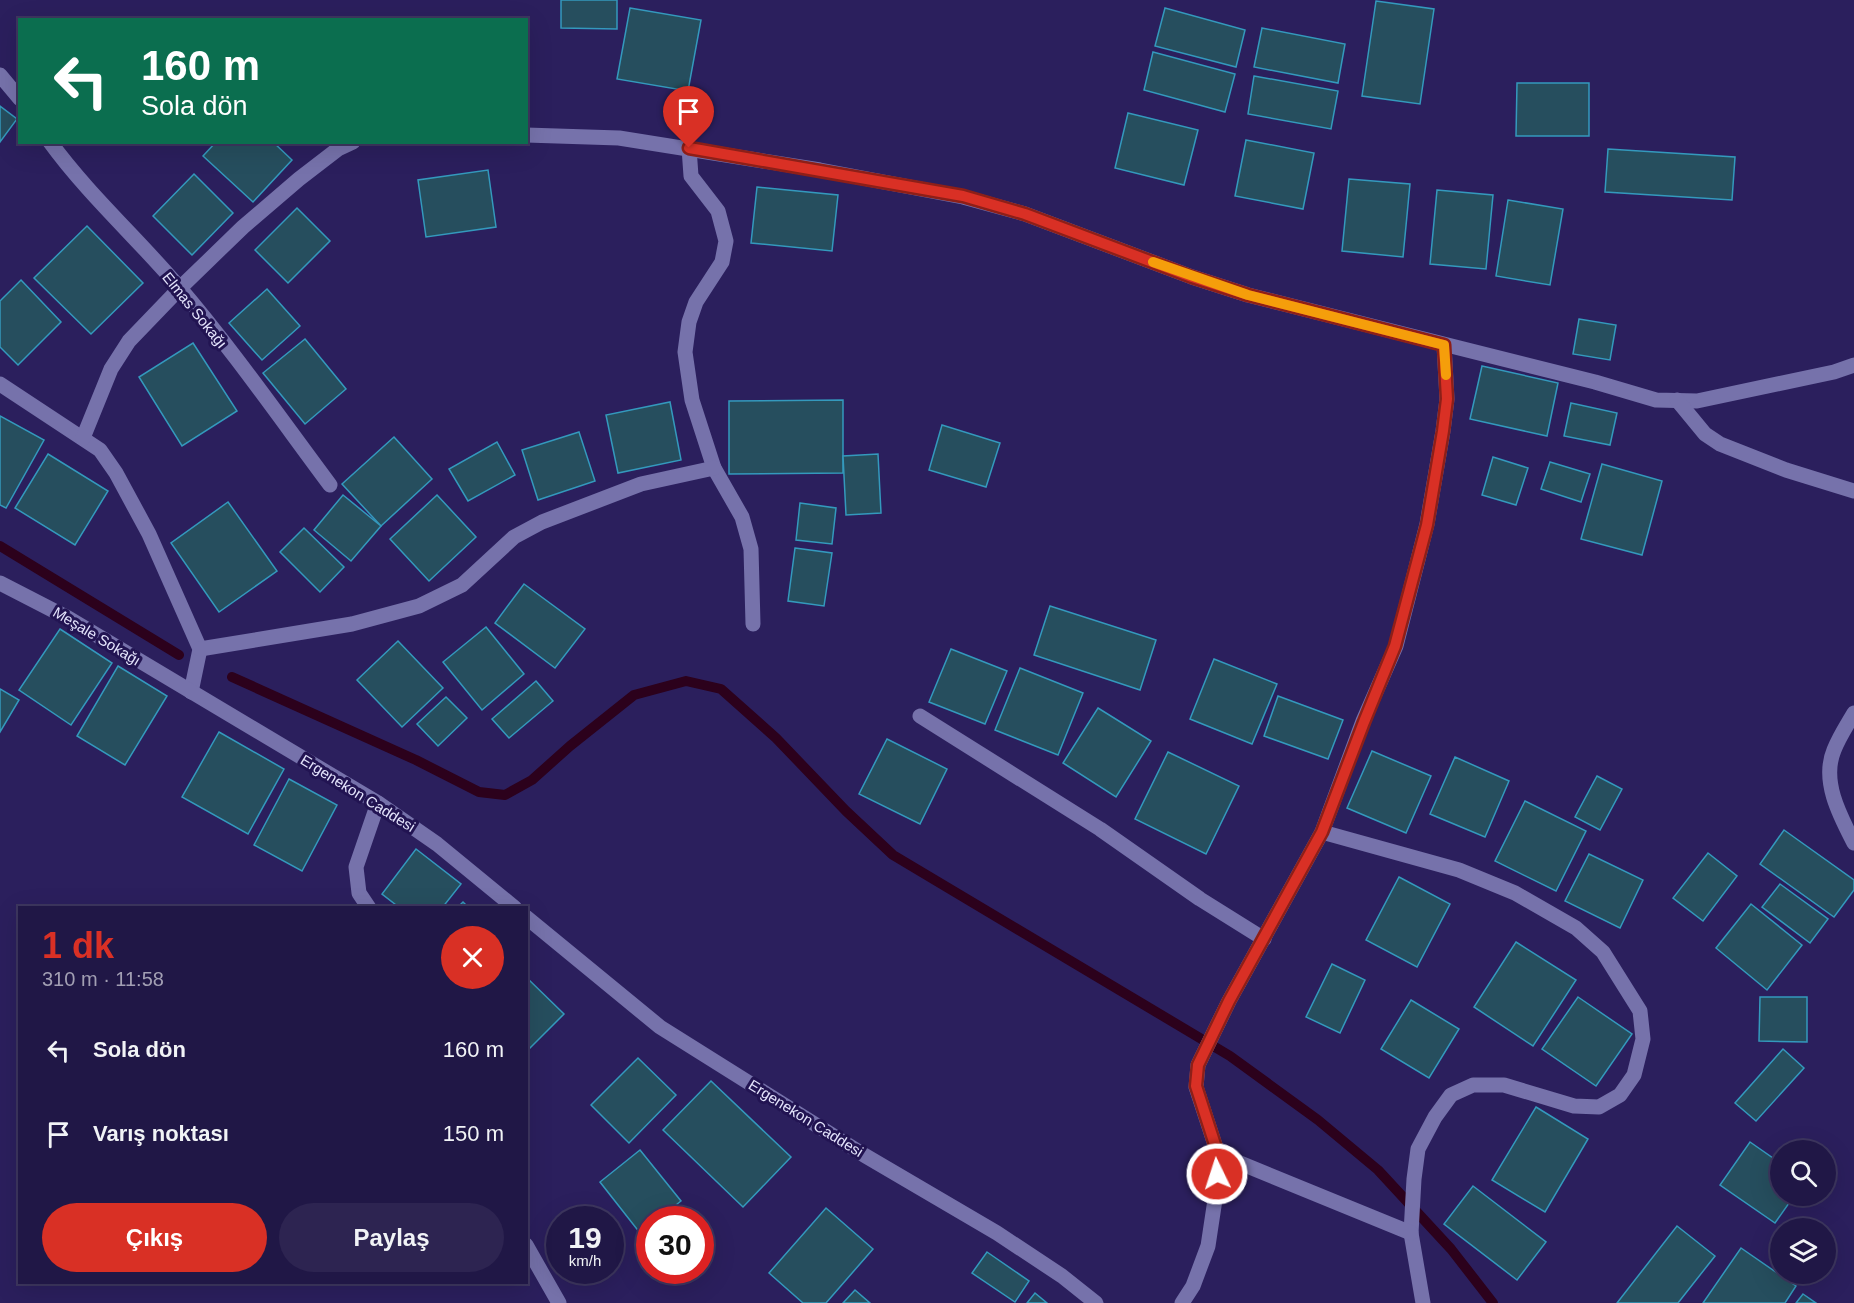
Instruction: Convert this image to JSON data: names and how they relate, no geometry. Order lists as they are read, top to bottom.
{
  "streets": {
    "street": ["Elmas Sokağı", "Meşale Sokağı", "Ergenekon Caddesi"]
  },
  "crossings": [
    ["Meşale Sokağı", "Ergenekon Caddesi"]
  ],
  "page": {
    "turn": ["160 m", "Sola dön"],
    "heading": ["1 dk", "310 m · 11:58"],
    "list": [
      {
        "name": "Sola dön",
        "value": "160 m"
      },
      {
        "name": "Varış noktası",
        "value": "150 m"
      }
    ],
    "buttons": ["Çıkış", "Paylaş"],
    "speed": "19 km/h",
    "limit": "30"
  }
}
